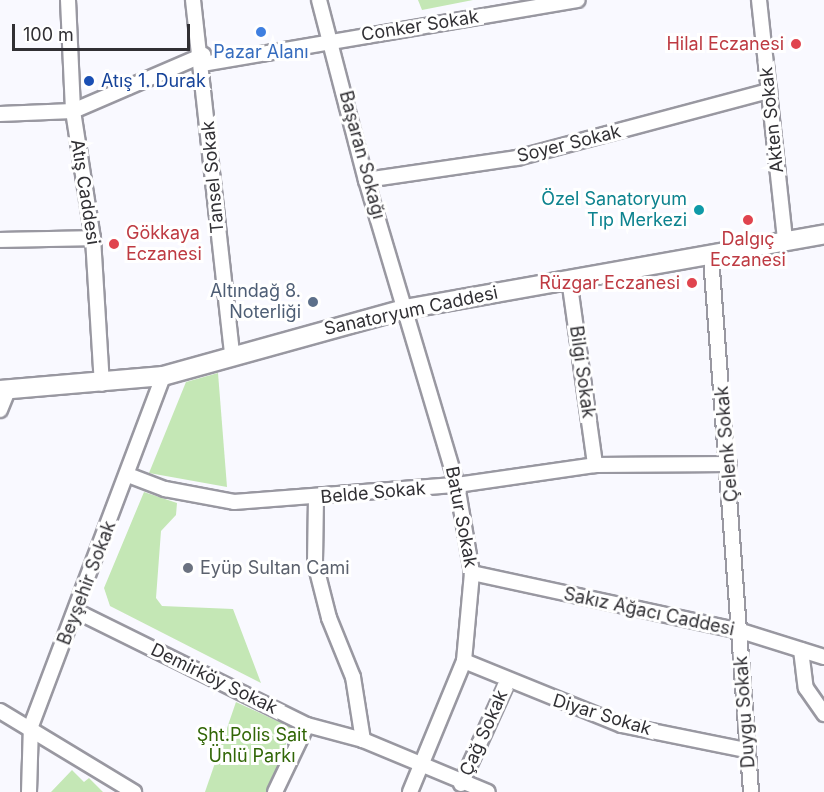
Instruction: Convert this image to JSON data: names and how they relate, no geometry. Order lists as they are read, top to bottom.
{
  "streets": {
    "main road": ["Sanatoryum Caddesi"],
    "street": [
      "Conker Sokak",
      "Akten Sokak",
      "Soyer Sokak",
      "Başaran Sokağı",
      "Tansel Sokak",
      "Atış Caddesi",
      "Bilgi Sokak",
      "Çelenk Sokak",
      "Belde Sokak",
      "Batur Sokak",
      "Beyşehir Sokak",
      "Sakız Ağacı Caddesi",
      "Demirköy Sokak",
      "Duygu Sokak",
      "Diyar Sokak",
      "Çağ Sokak"
    ]
  },
  "crossings": [
    ["Conker Sokak", "Başaran Sokağı"],
    ["Conker Sokak", "Tansel Sokak"],
    ["Conker Sokak", "Atış Caddesi"],
    ["Akten Sokak", "Soyer Sokak"],
    ["Akten Sokak", "Sanatoryum Caddesi"],
    ["Soyer Sokak", "Başaran Sokağı"],
    ["Başaran Sokağı", "Sanatoryum Caddesi"],
    ["Başaran Sokağı", "Batur Sokak"],
    ["Tansel Sokak", "Sanatoryum Caddesi"],
    ["Atış Caddesi", "Sanatoryum Caddesi"],
    ["Sanatoryum Caddesi", "Bilgi Sokak"],
    ["Sanatoryum Caddesi", "Çelenk Sokak"],
    ["Sanatoryum Caddesi", "Batur Sokak"],
    ["Sanatoryum Caddesi", "Beyşehir Sokak"],
    ["Bilgi Sokak", "Belde Sokak"],
    ["Çelenk Sokak", "Belde Sokak"],
    ["Çelenk Sokak", "Sakız Ağacı Caddesi"],
    ["Çelenk Sokak", "Duygu Sokak"],
    ["Belde Sokak", "Batur Sokak"],
    ["Belde Sokak", "Beyşehir Sokak"],
    ["Batur Sokak", "Sakız Ağacı Caddesi"],
    ["Batur Sokak", "Demirköy Sokak"],
    ["Batur Sokak", "Diyar Sokak"],
    ["Beyşehir Sokak", "Demirköy Sokak"],
    ["Sakız Ağacı Caddesi", "Duygu Sokak"],
    ["Demirköy Sokak", "Çağ Sokak"],
    ["Duygu Sokak", "Diyar Sokak"],
    ["Diyar Sokak", "Çağ Sokak"]
  ],
  "parks": ["Şht.Polis Sait Ünlü Parkı"],
  "places": [
    "Pazar Alanı",
    "Hilal Eczanesi",
    "Atış 1. Durak",
    "Özel Sanatoryum Tıp Merkezi",
    "Dalgıç Eczanesi",
    "Gökkaya Eczanesi",
    "Rüzgar Eczanesi",
    "Altındağ 8. Noterliği",
    "Eyüp Sultan Cami"
  ],
  "scale_bar": "100 m"
}
